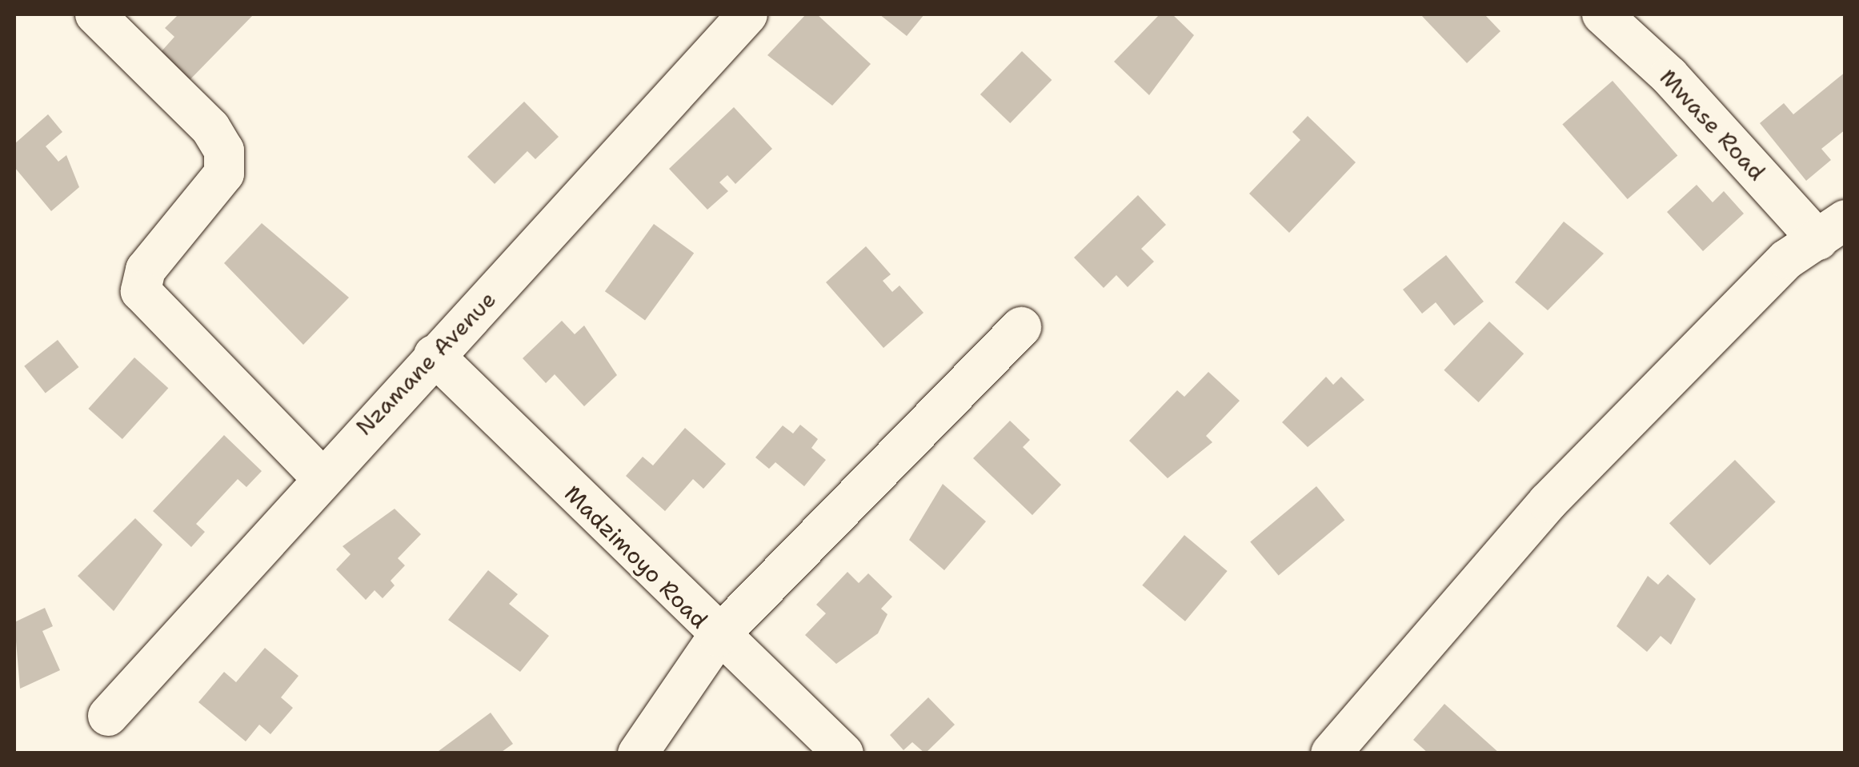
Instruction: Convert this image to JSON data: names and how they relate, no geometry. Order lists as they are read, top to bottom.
{
  "streets": {
    "street": ["Mwase Road", "Nzamane Avenue", "Madzimoyo Road"]
  },
  "crossings": [
    ["Nzamane Avenue", "Madzimoyo Road"]
  ]
}
